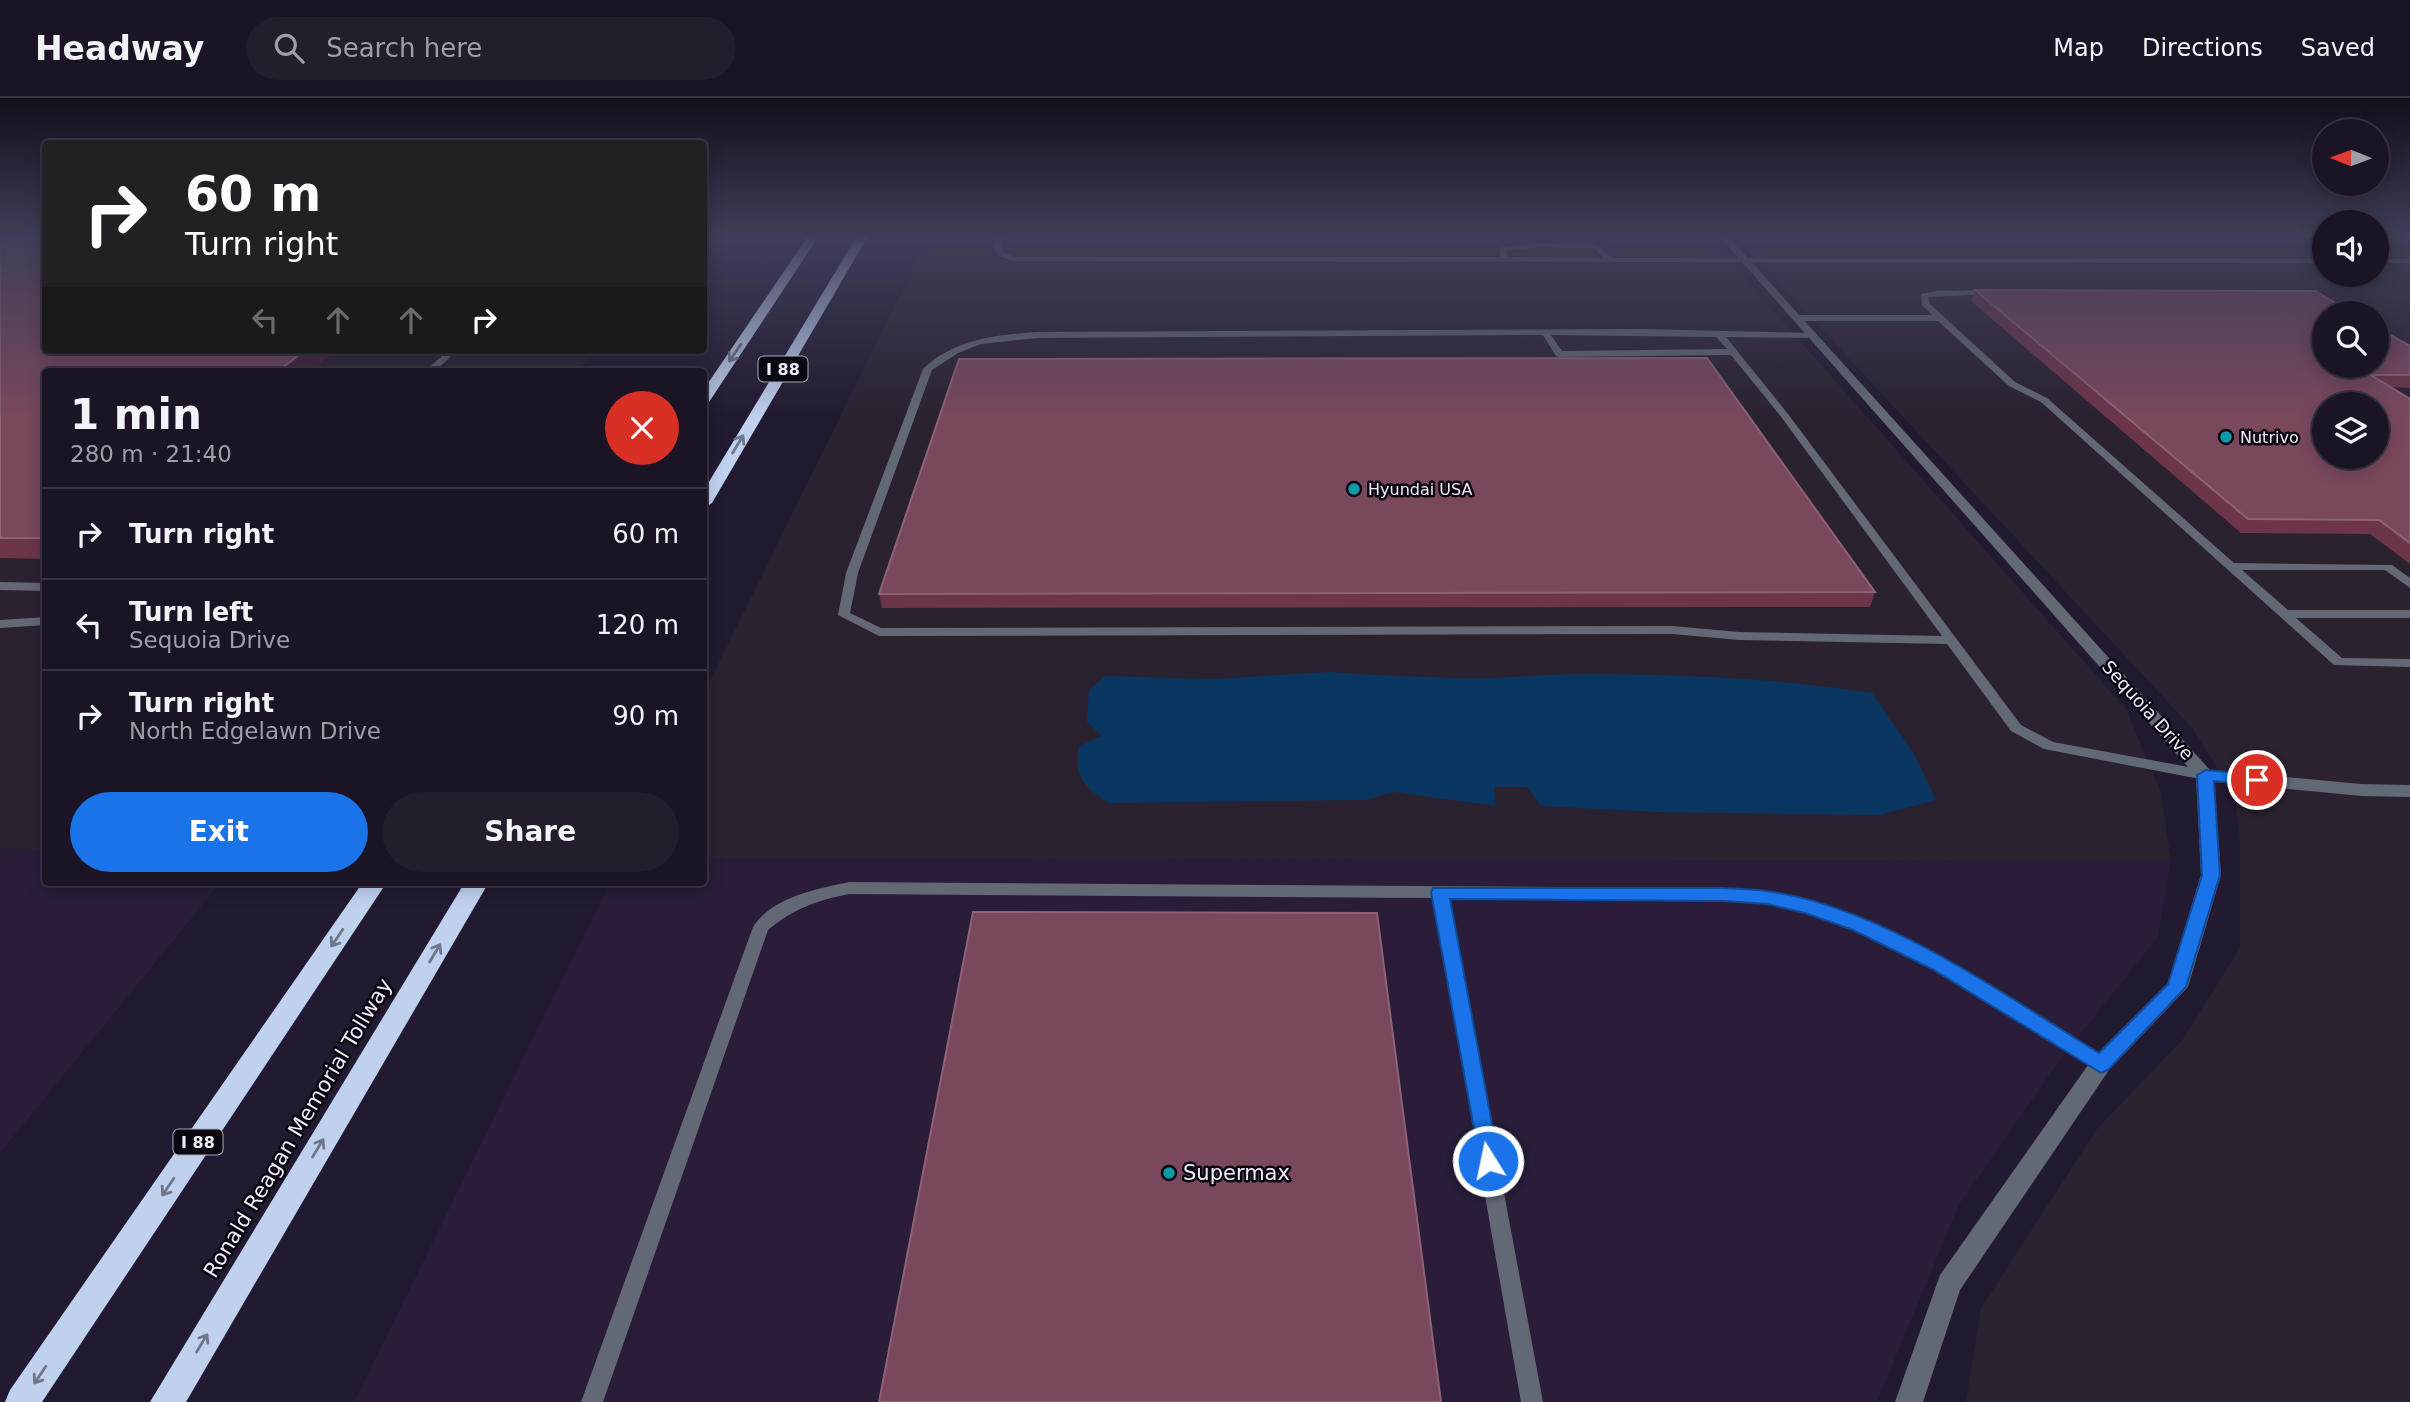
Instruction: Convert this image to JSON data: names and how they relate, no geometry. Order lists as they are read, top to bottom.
{
  "streets": {
    "highway": ["I 88", "Ronald Reagan Memorial Tollway"],
    "street": ["Sequoia Drive"]
  },
  "places": ["Nutrivo", "Hyundai USA", "Supermax"],
  "north": "left",
  "page": {
    "header": "Headway",
    "search": "Search here",
    "nav": ["Map", "Directions", "Saved"],
    "turn": ["60 m", "Turn right"],
    "heading": ["1 min", "280 m · 21:40"],
    "list": [
      {
        "name": "Turn right",
        "value": "60 m"
      },
      {
        "name": "Turn left",
        "note": "Sequoia Drive",
        "value": "120 m"
      },
      {
        "name": "Turn right",
        "note": "North Edgelawn Drive",
        "value": "90 m"
      }
    ],
    "buttons": ["Exit", "Share"]
  }
}
